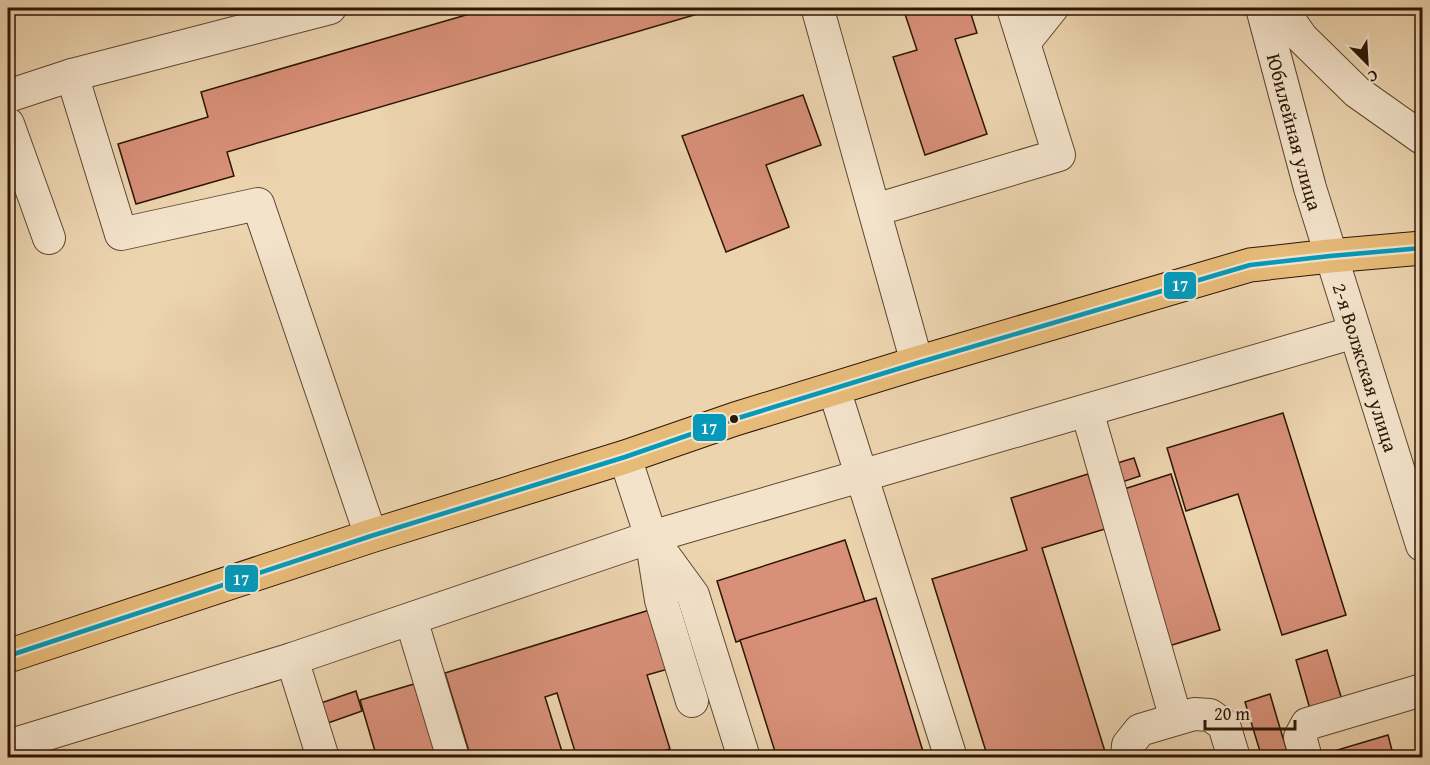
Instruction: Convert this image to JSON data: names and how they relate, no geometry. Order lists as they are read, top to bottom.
{
  "streets": {
    "street": ["Юбилейная улица", "2-я Волжская улица"]
  },
  "crossings": [
    ["Юбилейная улица", "2-я Волжская улица"]
  ],
  "lines": ["transit line 17"],
  "scale_bar": "20 m",
  "north": "bottom right"
}
